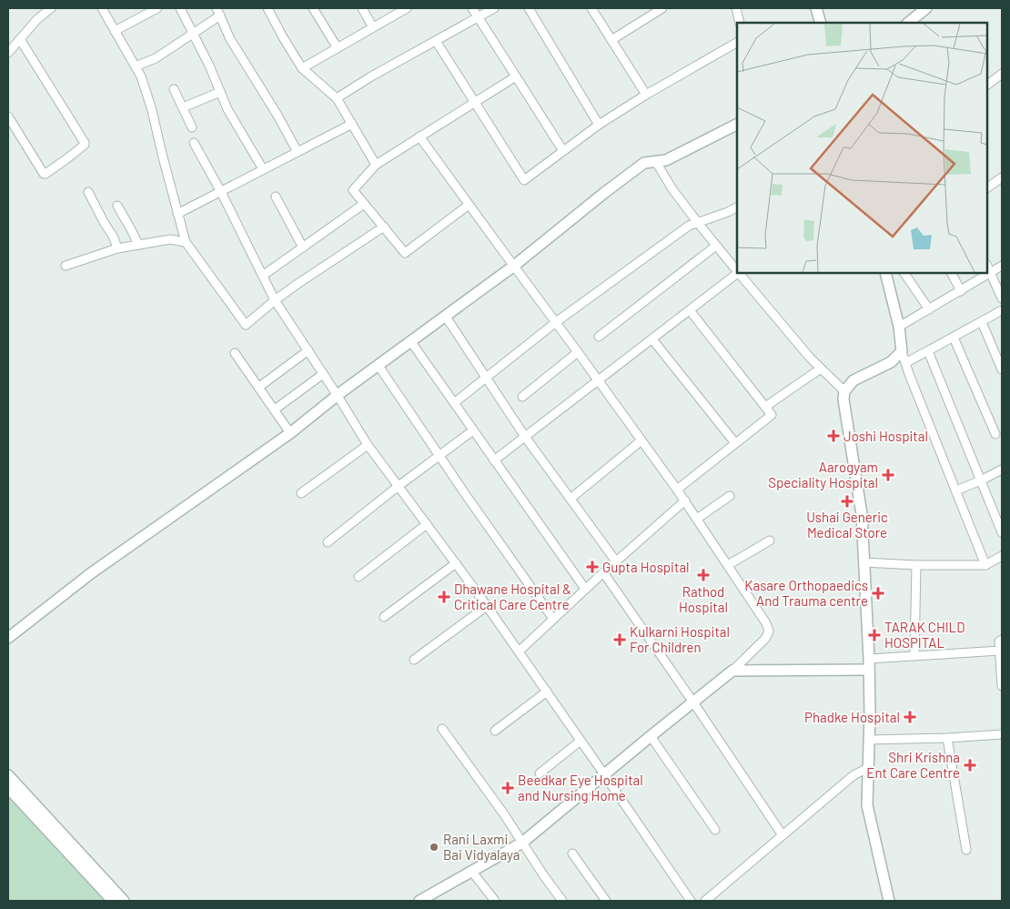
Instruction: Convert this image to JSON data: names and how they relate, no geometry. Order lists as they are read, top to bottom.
{
  "places": {
    "health": [
      "Joshi Hospital",
      "Aarogyam Speciality Hospital",
      "Ushai Generic Medical Store",
      "Gupta Hospital",
      "Rathod Hospital",
      "Kasare Orthopaedics And Trauma centre",
      "Dhawane Hospital & Critical Care Centre",
      "TARAK CHILD HOSPITAL",
      "Kulkarni Hospital For Children",
      "Phadke Hospital",
      "Shri Krishna Ent Care Centre",
      "Beedkar Eye Hospital and Nursing Home"
    ],
    "other": ["Rani Laxmi Bai Vidyalaya"]
  }
}
